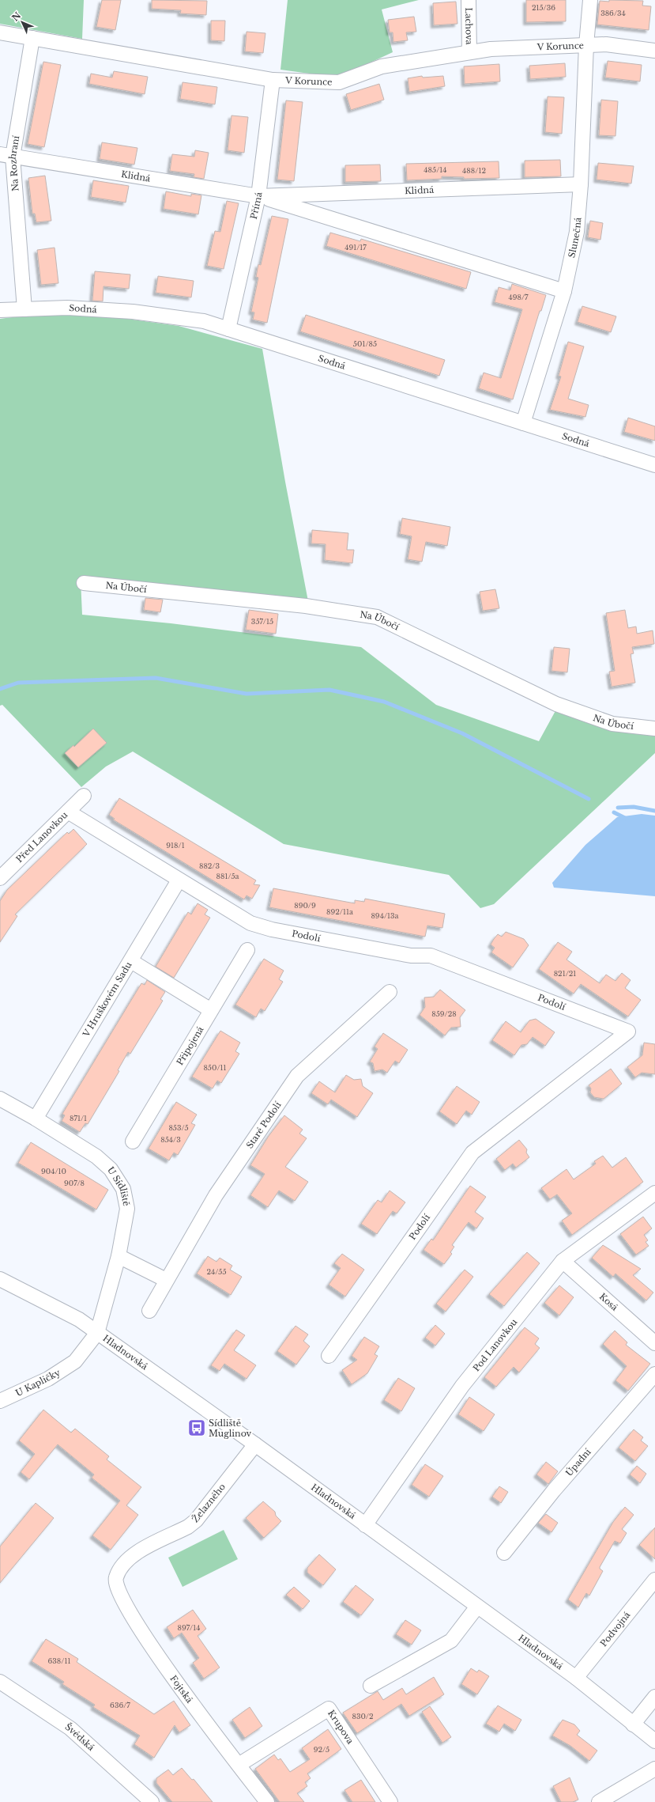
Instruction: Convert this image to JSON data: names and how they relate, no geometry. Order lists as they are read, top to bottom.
{
  "streets": {
    "street": [
      "Lachova",
      "V Korunce",
      "Na Rozhraní",
      "Klidná",
      "Přímá",
      "Slunečná",
      "Sodná",
      "Na Úbočí",
      "Před Lanovkou",
      "Podolí",
      "V Hruškovém Sadu",
      "Připojená",
      "Staré Podolí",
      "U Sídliště",
      "Kosá",
      "Pod Lanovkou",
      "Hladnovská",
      "U Kapličky",
      "Úpadní",
      "Želazného",
      "Podvojná",
      "Fojtská",
      "Krupova",
      "Švédská"
    ]
  },
  "crossings": [
    ["Lachova", "V Korunce"],
    ["V Korunce", "Na Rozhraní"],
    ["V Korunce", "Přímá"],
    ["V Korunce", "Slunečná"],
    ["Na Rozhraní", "Klidná"],
    ["Na Rozhraní", "Sodná"],
    ["Klidná", "Přímá"],
    ["Klidná", "Slunečná"],
    ["Přímá", "Sodná"],
    ["Slunečná", "Sodná"],
    ["Před Lanovkou", "Podolí"],
    ["Podolí", "V Hruškovém Sadu"],
    ["V Hruškovém Sadu", "U Sídliště"],
    ["U Sídliště", "Hladnovská"],
    ["U Sídliště", "U Kapličky"],
    ["Kosá", "Pod Lanovkou"],
    ["Pod Lanovkou", "Hladnovská"],
    ["Hladnovská", "U Kapličky"],
    ["Hladnovská", "Želazného"],
    ["Hladnovská", "Podvojná"],
    ["Želazného", "Fojtská"],
    ["Fojtská", "Krupova"]
  ],
  "places": {
    "bus stop": ["Sídliště Muglinov"]
  },
  "house_numbers": [
    "215/36",
    "386/34",
    "485/14",
    "488/12",
    "491/17",
    "498/7",
    "501/85",
    "357/15",
    "918/1",
    "882/3",
    "881/5a",
    "890/9",
    "892/11a",
    "894/13a",
    "821/21",
    "859/28",
    "850/11",
    "871/1",
    "853/5",
    "854/3",
    "904/10",
    "907/8",
    "24/55",
    "897/14",
    "638/11",
    "636/7",
    "830/2",
    "92/5"
  ],
  "north": "top left"
}
